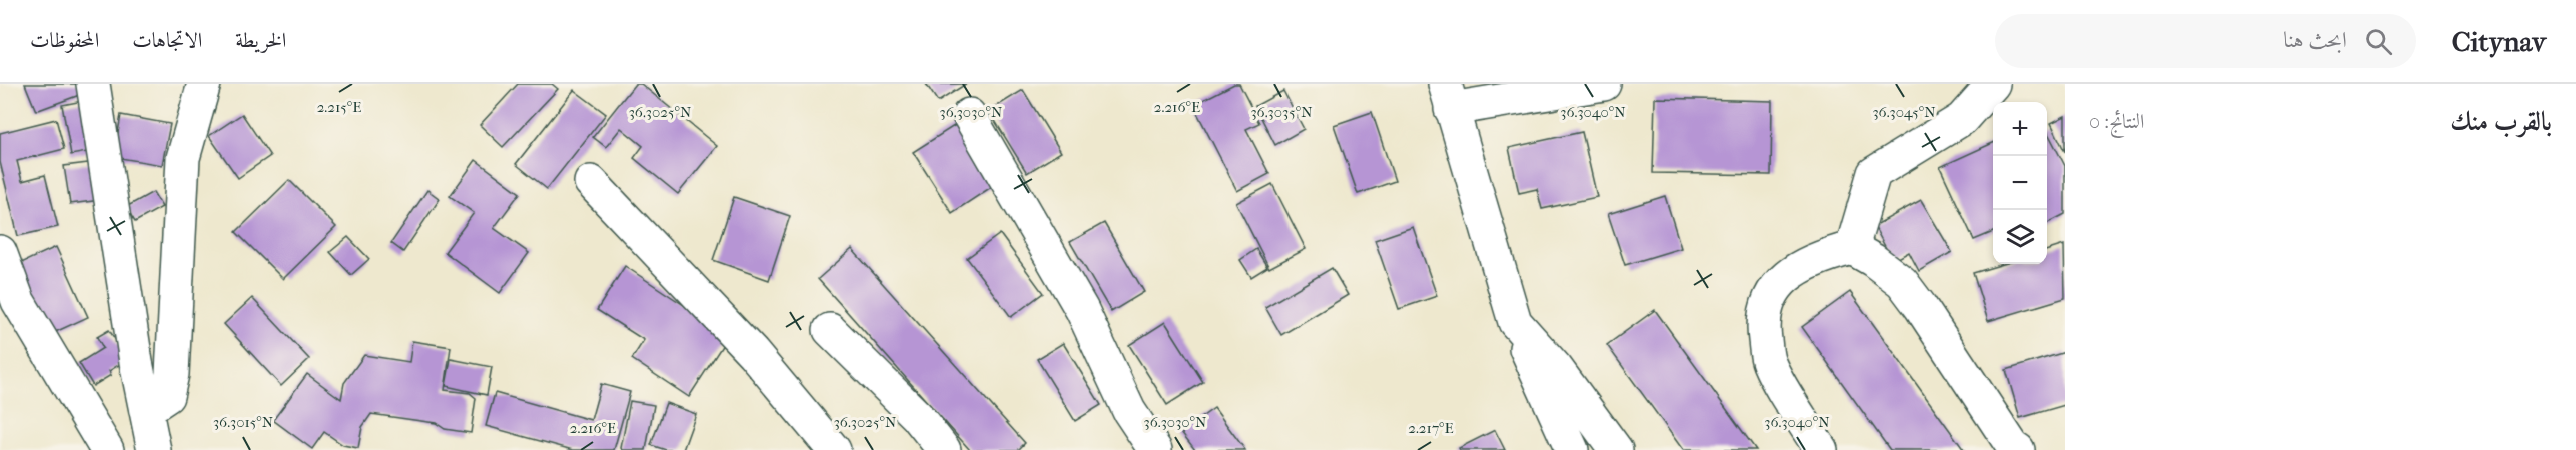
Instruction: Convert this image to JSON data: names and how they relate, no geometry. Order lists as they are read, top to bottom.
{
  "page": {
    "header": "Citynav",
    "search": "ابحث هنا",
    "nav": ["الخريطة", "الاتجاهات", "المحفوظات"],
    "heading": ["بالقرب منك", "النتائج: 0"],
    "map_buttons": ["+", "−"]
  },
  "coordinates": [
    "2.215°E",
    "2.216°E",
    "36.3035°N",
    "36.3045°N",
    "36.3025°N",
    "36.3030°N",
    "36.3040°N",
    "36.3015°N",
    "2.217°E"
  ]
}
